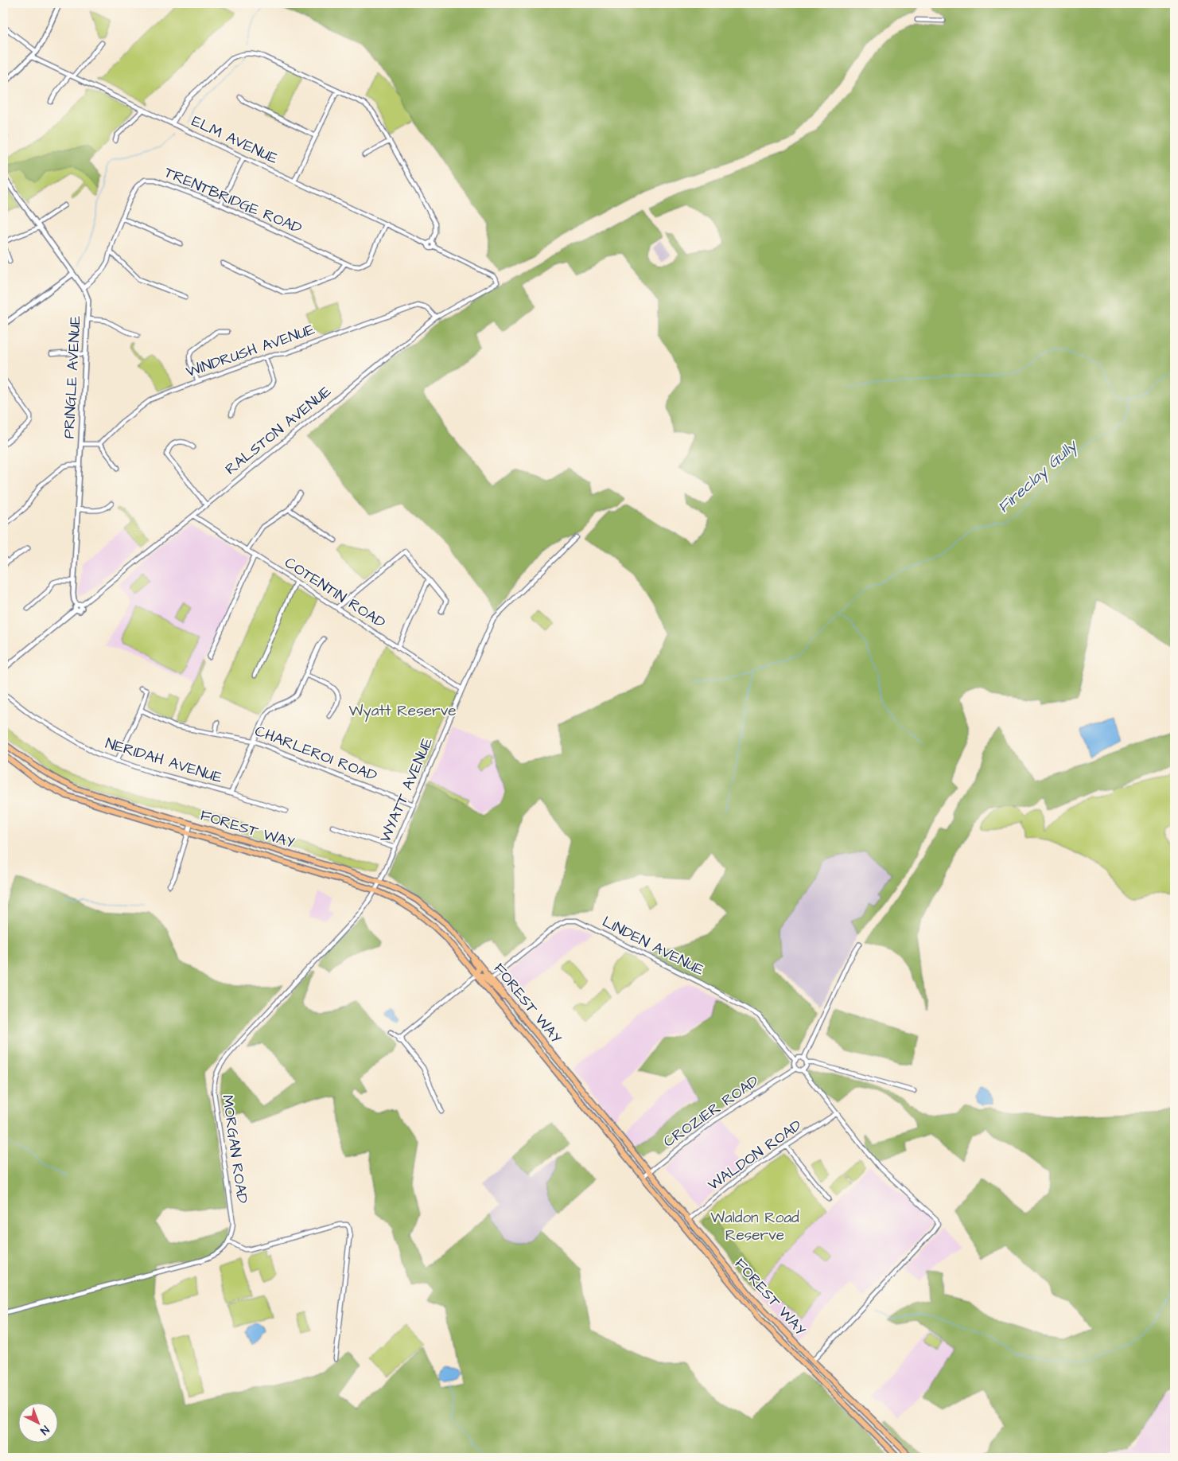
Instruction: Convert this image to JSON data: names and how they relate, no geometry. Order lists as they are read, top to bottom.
{
  "streets": {
    "main road": ["FOREST WAY"],
    "street": [
      "ELM AVENUE",
      "TRENTBRIDGE ROAD",
      "WINDRUSH AVENUE",
      "PRINGLE AVENUE",
      "RALSTON AVENUE",
      "COTENTIN ROAD",
      "CHARLEROI ROAD",
      "NERIDAH AVENUE",
      "WYATT AVENUE",
      "LINDEN AVENUE",
      "CROZIER ROAD",
      "MORGAN ROAD",
      "WALDON ROAD"
    ]
  },
  "crossings": [
    ["ELM AVENUE", "TRENTBRIDGE ROAD"],
    ["ELM AVENUE", "RALSTON AVENUE"],
    ["TRENTBRIDGE ROAD", "PRINGLE AVENUE"],
    ["WINDRUSH AVENUE", "RALSTON AVENUE"],
    ["PRINGLE AVENUE", "RALSTON AVENUE"],
    ["RALSTON AVENUE", "COTENTIN ROAD"],
    ["COTENTIN ROAD", "WYATT AVENUE"],
    ["CHARLEROI ROAD", "WYATT AVENUE"],
    ["WYATT AVENUE", "FOREST WAY"],
    ["WYATT AVENUE", "MORGAN ROAD"],
    ["FOREST WAY", "LINDEN AVENUE"],
    ["FOREST WAY", "CROZIER ROAD"],
    ["FOREST WAY", "MORGAN ROAD"],
    ["FOREST WAY", "WALDON ROAD"],
    ["LINDEN AVENUE", "CROZIER ROAD"]
  ],
  "water": ["Fireclay Gully"],
  "parks": ["Wyatt Reserve", "Waldon Road Reserve"],
  "north": "bottom right"
}
